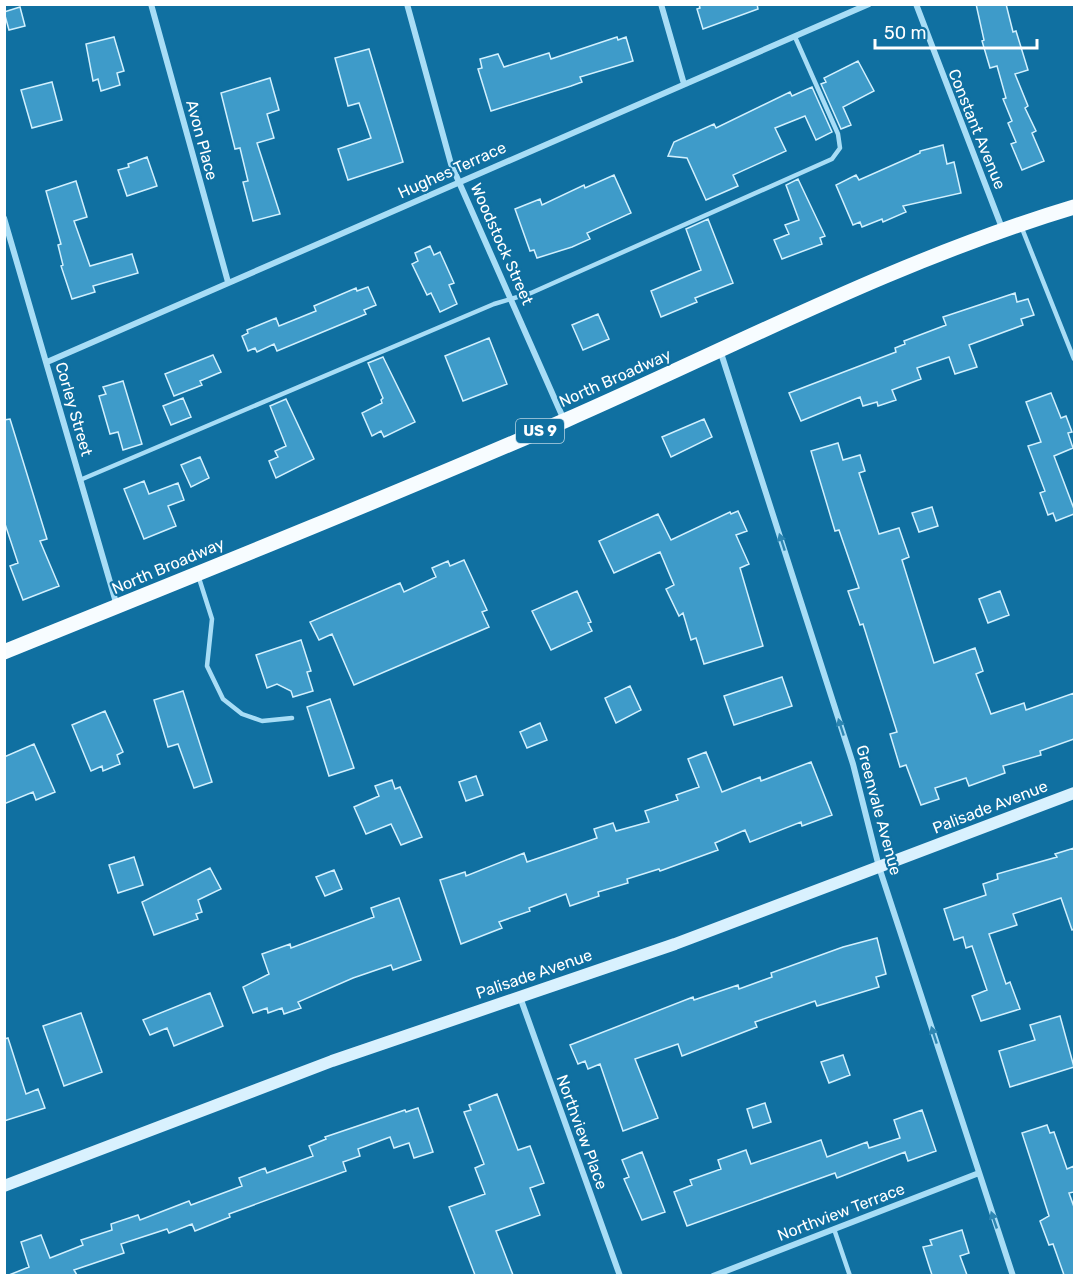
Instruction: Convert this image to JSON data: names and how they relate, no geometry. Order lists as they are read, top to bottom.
{
  "streets": {
    "main road": ["North Broadway", "US 9"],
    "street": [
      "Constant Avenue",
      "Avon Place",
      "Hughes Terrace",
      "Woodstock Street",
      "Corley Street",
      "Palisade Avenue",
      "Greenvale Avenue",
      "Northview Place",
      "Northview Terrace"
    ]
  },
  "crossings": [
    ["Constant Avenue", "North Broadway"],
    ["Avon Place", "Hughes Terrace"],
    ["Hughes Terrace", "Woodstock Street"],
    ["Hughes Terrace", "Corley Street"],
    ["Woodstock Street", "North Broadway"],
    ["North Broadway", "Corley Street"],
    ["North Broadway", "Greenvale Avenue"],
    ["Palisade Avenue", "Greenvale Avenue"],
    ["Palisade Avenue", "Northview Place"],
    ["Greenvale Avenue", "Northview Terrace"]
  ],
  "one_way": ["Greenvale Avenue"],
  "scale_bar": "50 m"
}
